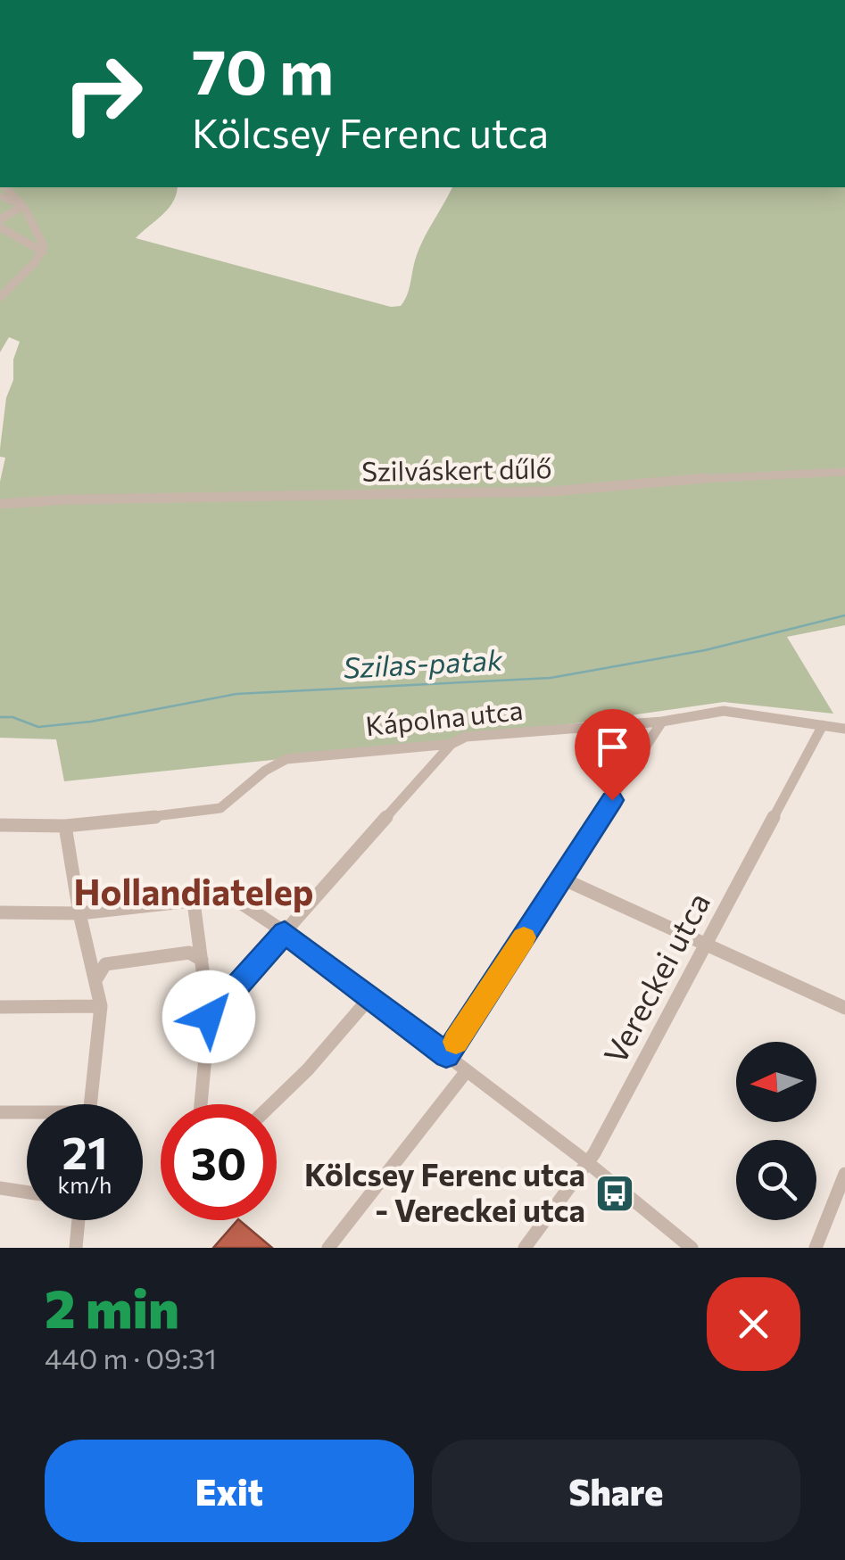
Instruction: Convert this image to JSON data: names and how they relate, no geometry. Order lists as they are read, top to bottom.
{
  "streets": {
    "street": ["Szilváskert dűlő", "Kápolna utca", "Vereckei utca"]
  },
  "crossings": [
    ["Kápolna utca", "Vereckei utca"]
  ],
  "districts": ["Hollandiatelep"],
  "water": ["Szilas-patak"],
  "places": {
    "bus stop": ["Kölcsey Ferenc utca - Vereckei utca"]
  },
  "north": "left",
  "page": {
    "turn": ["70 m", "Kölcsey Ferenc utca"],
    "speed": "21 km/h",
    "limit": "30",
    "heading": ["2 min", "440 m · 09:31"],
    "buttons": ["Exit", "Share"]
  }
}
